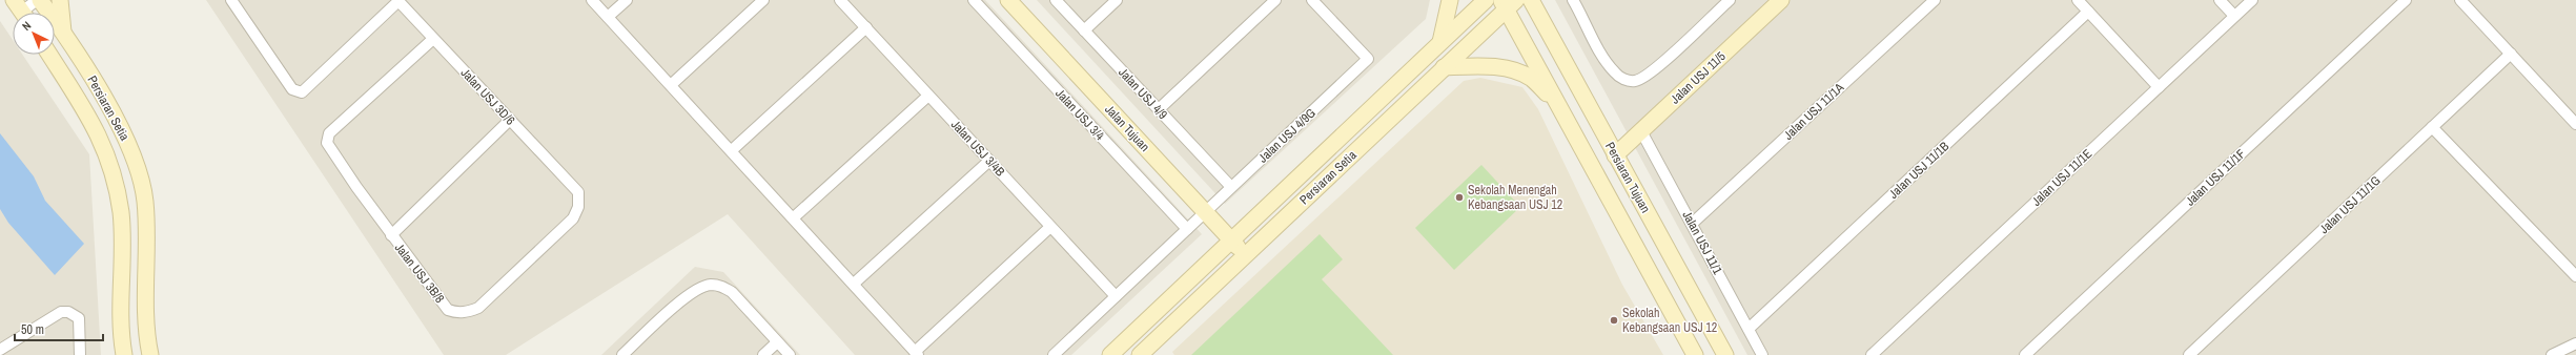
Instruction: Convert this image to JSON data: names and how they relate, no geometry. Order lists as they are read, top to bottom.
{
  "streets": {
    "main road": [
      "Jalan USJ 11/5",
      "Persiaran Setia",
      "Jalan Tujuan",
      "Persiaran Tujuan"
    ],
    "street": [
      "Jalan USJ 4/9",
      "Jalan USJ 3D/6",
      "Jalan USJ 11/1A",
      "Jalan USJ 3/4",
      "Jalan USJ 4/9G",
      "Jalan USJ 3/4B",
      "Jalan USJ 11/1B",
      "Jalan USJ 11/1E",
      "Jalan USJ 11/1F",
      "Jalan USJ 11/1G",
      "Jalan USJ 11/1",
      "Jalan USJ 3B/8"
    ]
  },
  "crossings": [
    ["Jalan USJ 11/5", "Persiaran Tujuan"],
    ["Jalan USJ 11/5", "Jalan USJ 11/1"],
    ["Jalan USJ 4/9", "Jalan USJ 4/9G"],
    ["Jalan USJ 3D/6", "Jalan USJ 3B/8"],
    ["Persiaran Setia", "Jalan Tujuan"],
    ["Persiaran Setia", "Persiaran Tujuan"],
    ["Jalan USJ 11/1A", "Jalan USJ 11/1"],
    ["Jalan USJ 3/4", "Jalan USJ 4/9G"],
    ["Jalan Tujuan", "Jalan USJ 4/9G"],
    ["Jalan USJ 4/9G", "Jalan USJ 3/4B"],
    ["Jalan USJ 11/1B", "Jalan USJ 11/1"]
  ],
  "places": ["Sekolah Menengah Kebangsaan USJ 12", "Sekolah Kebangsaan USJ 12"],
  "scale_bar": "50 m",
  "north": "top left"
}
